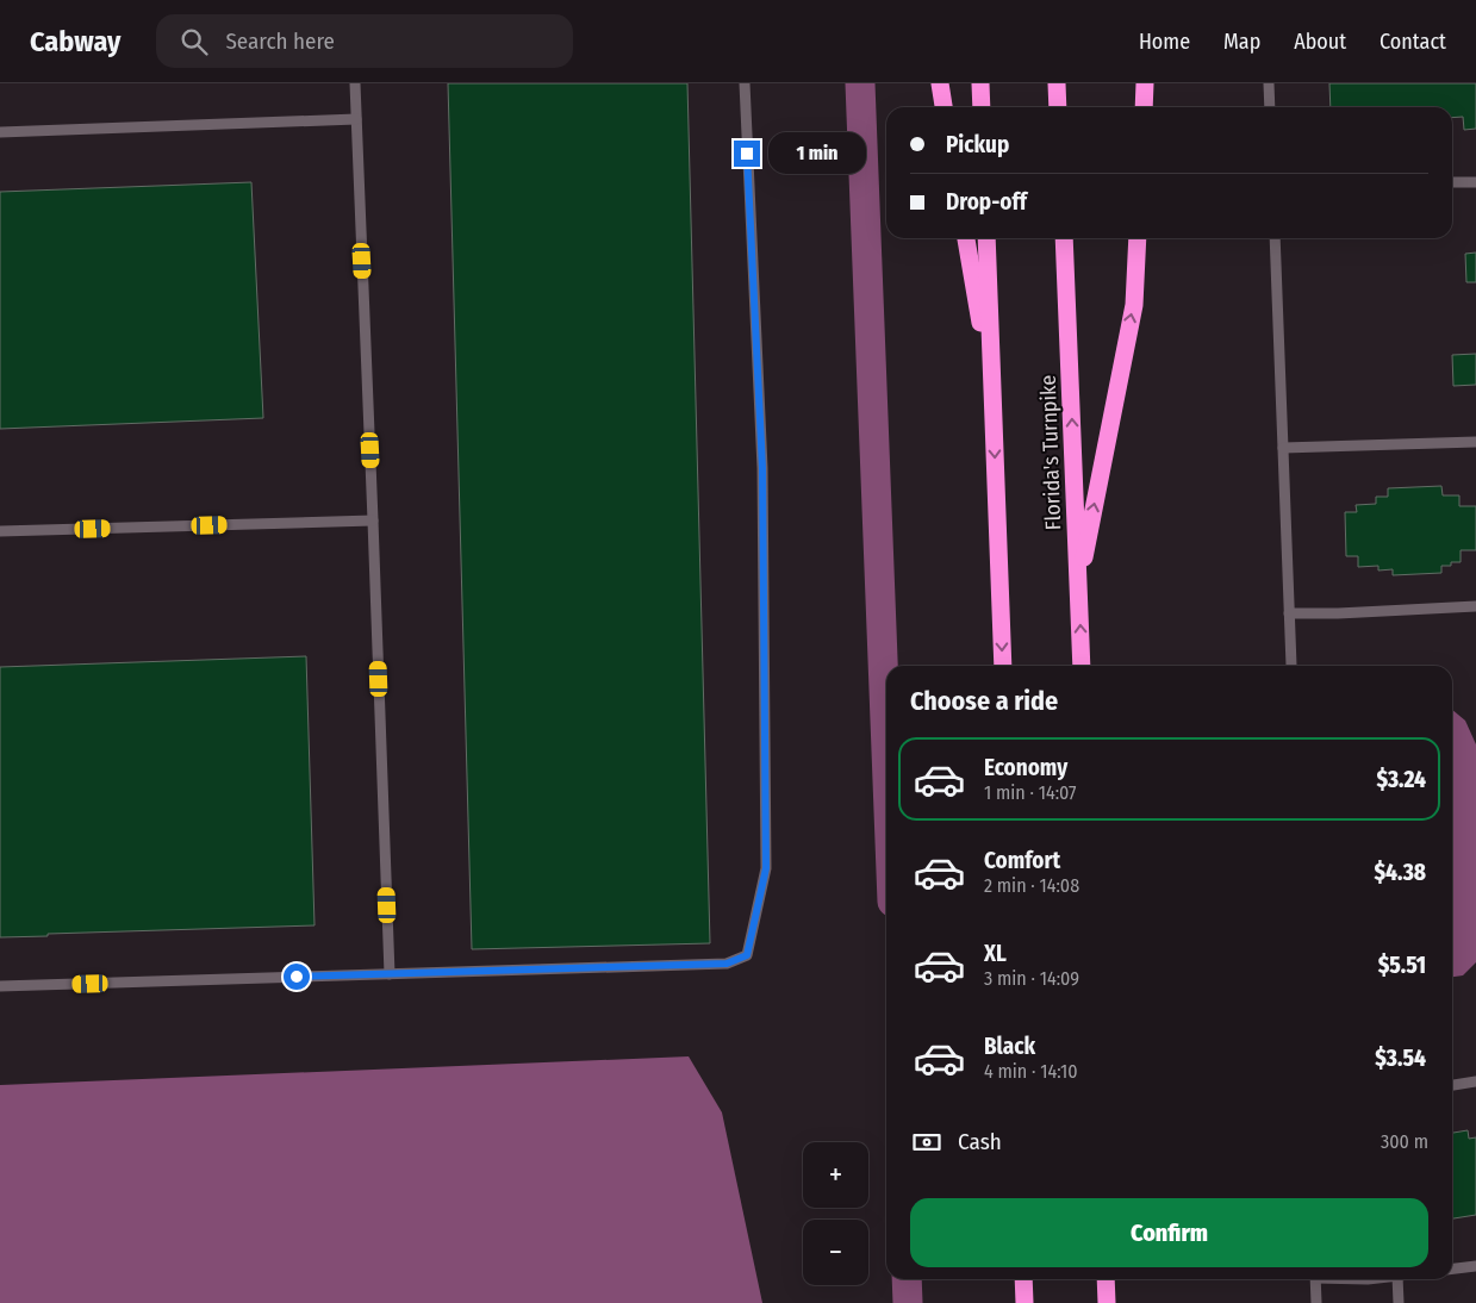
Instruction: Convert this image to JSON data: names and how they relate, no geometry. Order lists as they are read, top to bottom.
{
  "streets": {
    "highway": ["Florida's Turnpike"]
  },
  "page": {
    "header": "Cabway",
    "search": "Search here",
    "nav": [
      "Home",
      "Map",
      "About",
      "Contact"
    ],
    "banner": ["Pickup", "Drop-off"],
    "bubble": "1 min",
    "heading": "Choose a ride",
    "list": [
      {
        "name": "Economy",
        "note": "1 min · 14:07",
        "value": "$3.24"
      },
      {
        "name": "Comfort",
        "note": "2 min · 14:08",
        "value": "$4.38"
      },
      {
        "name": "XL",
        "note": "3 min · 14:09",
        "value": "$5.51"
      },
      {
        "name": "Black",
        "note": "4 min · 14:10",
        "value": "$3.54"
      }
    ],
    "pay": ["Cash", "300 m"],
    "map_buttons": ["+", "−"],
    "buttons": "Confirm"
  }
}
